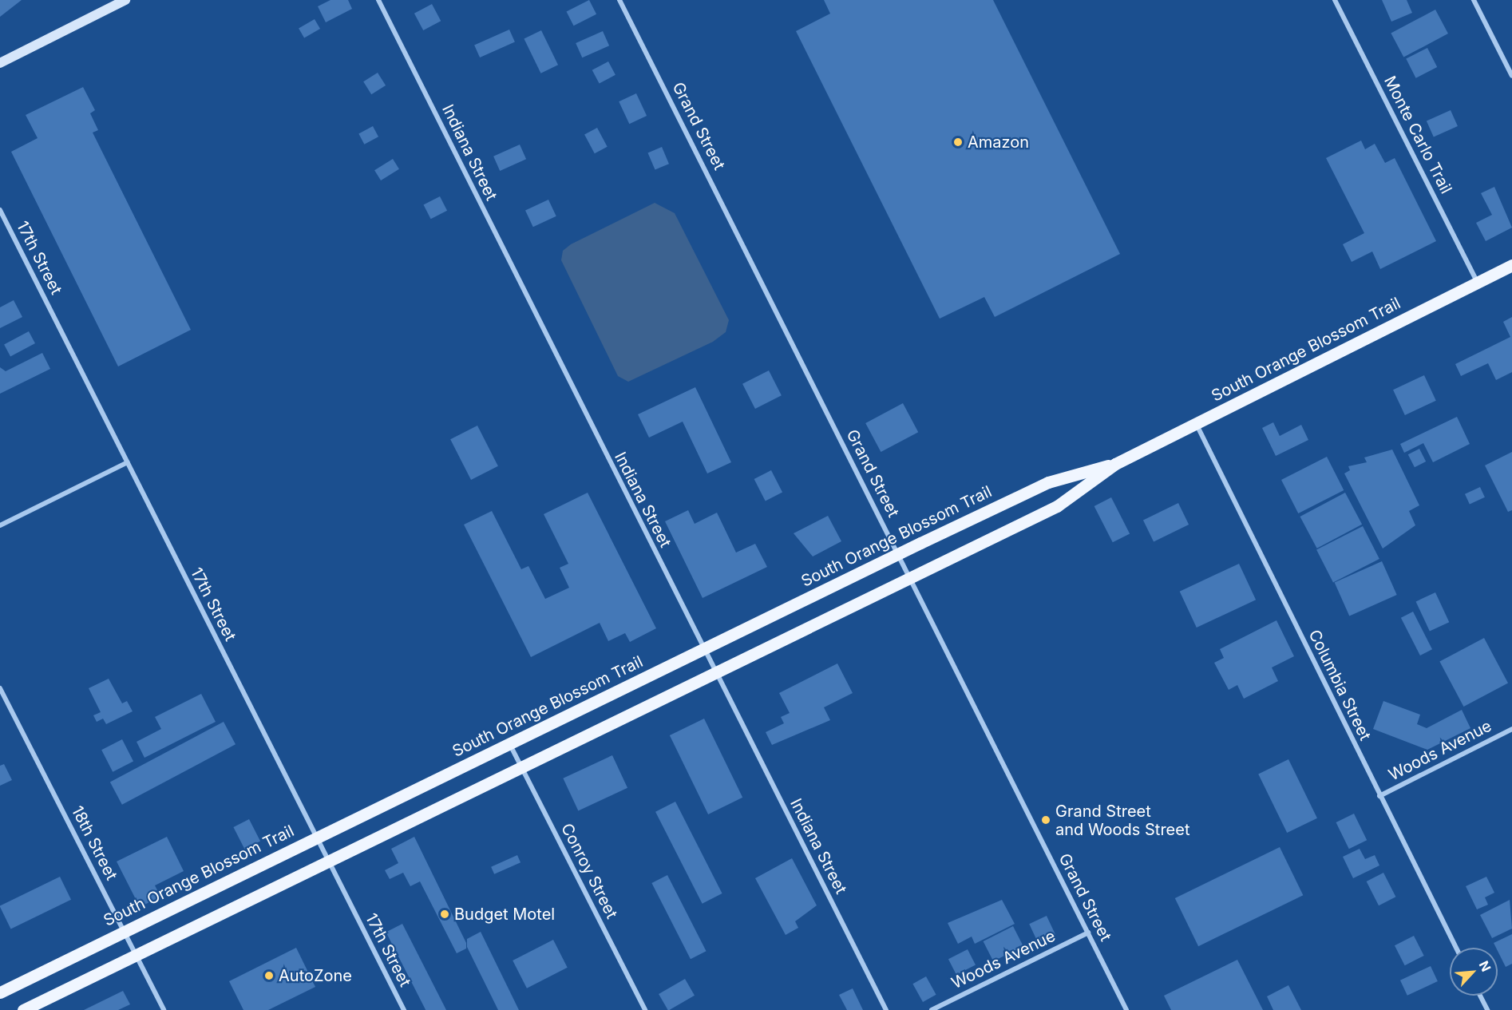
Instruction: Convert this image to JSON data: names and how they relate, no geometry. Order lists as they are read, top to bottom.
{
  "streets": {
    "main road": ["South Orange Blossom Trail"],
    "street": [
      "Grand Street",
      "Monte Carlo Trail",
      "Indiana Street",
      "17th Street",
      "Columbia Street",
      "Woods Avenue",
      "18th Street",
      "Conroy Street"
    ]
  },
  "crossings": [
    ["Grand Street", "South Orange Blossom Trail"],
    ["Grand Street", "Woods Avenue"],
    ["Monte Carlo Trail", "South Orange Blossom Trail"],
    ["Indiana Street", "South Orange Blossom Trail"],
    ["17th Street", "South Orange Blossom Trail"],
    ["South Orange Blossom Trail", "Columbia Street"],
    ["South Orange Blossom Trail", "18th Street"],
    ["South Orange Blossom Trail", "Conroy Street"],
    ["Columbia Street", "Woods Avenue"]
  ],
  "places": [
    "Amazon",
    "Grand Street and Woods Street",
    "Budget Motel",
    "AutoZone"
  ],
  "north": "top right"
}
